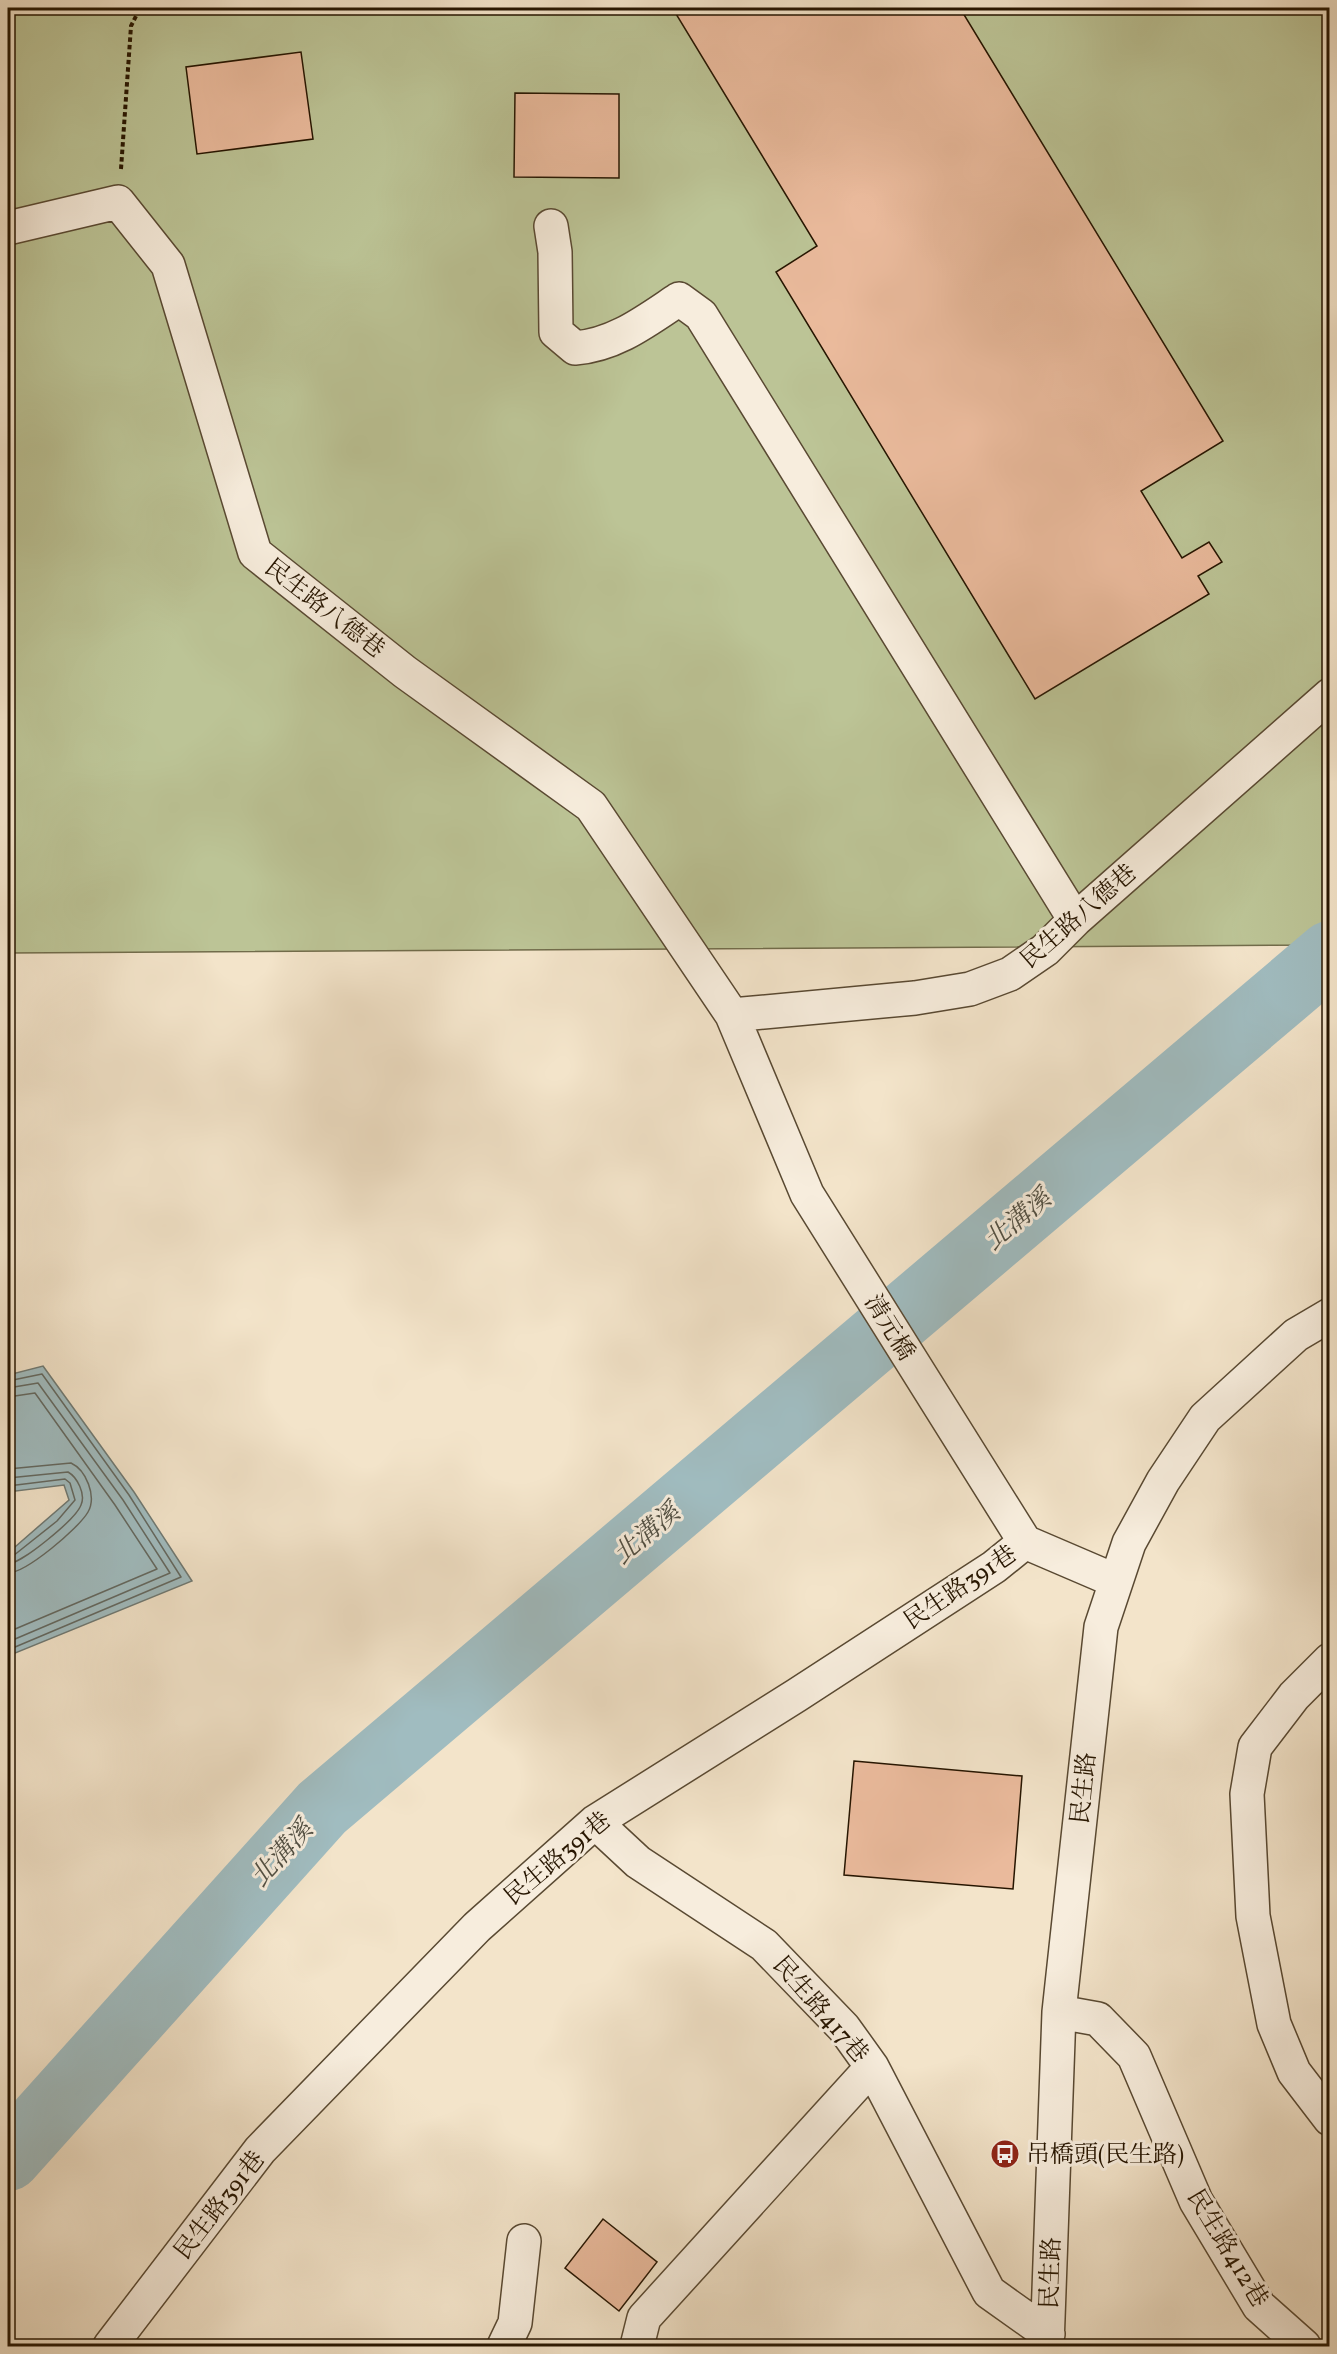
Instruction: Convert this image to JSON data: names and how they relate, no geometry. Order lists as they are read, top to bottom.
{
  "streets": {
    "street": [
      "民生路八德巷",
      "清元橋",
      "民生路391巷",
      "民生路",
      "民生路417巷",
      "民生路412巷"
    ]
  },
  "crossings": [
    ["民生路八德巷", "清元橋"],
    ["清元橋", "民生路391巷"],
    ["民生路391巷", "民生路"],
    ["民生路391巷", "民生路417巷"],
    ["民生路", "民生路417巷"],
    ["民生路", "民生路412巷"]
  ],
  "water": ["北溝溪"],
  "places": {
    "bus stop": ["吊橋頭(民生路)"]
  }
}
